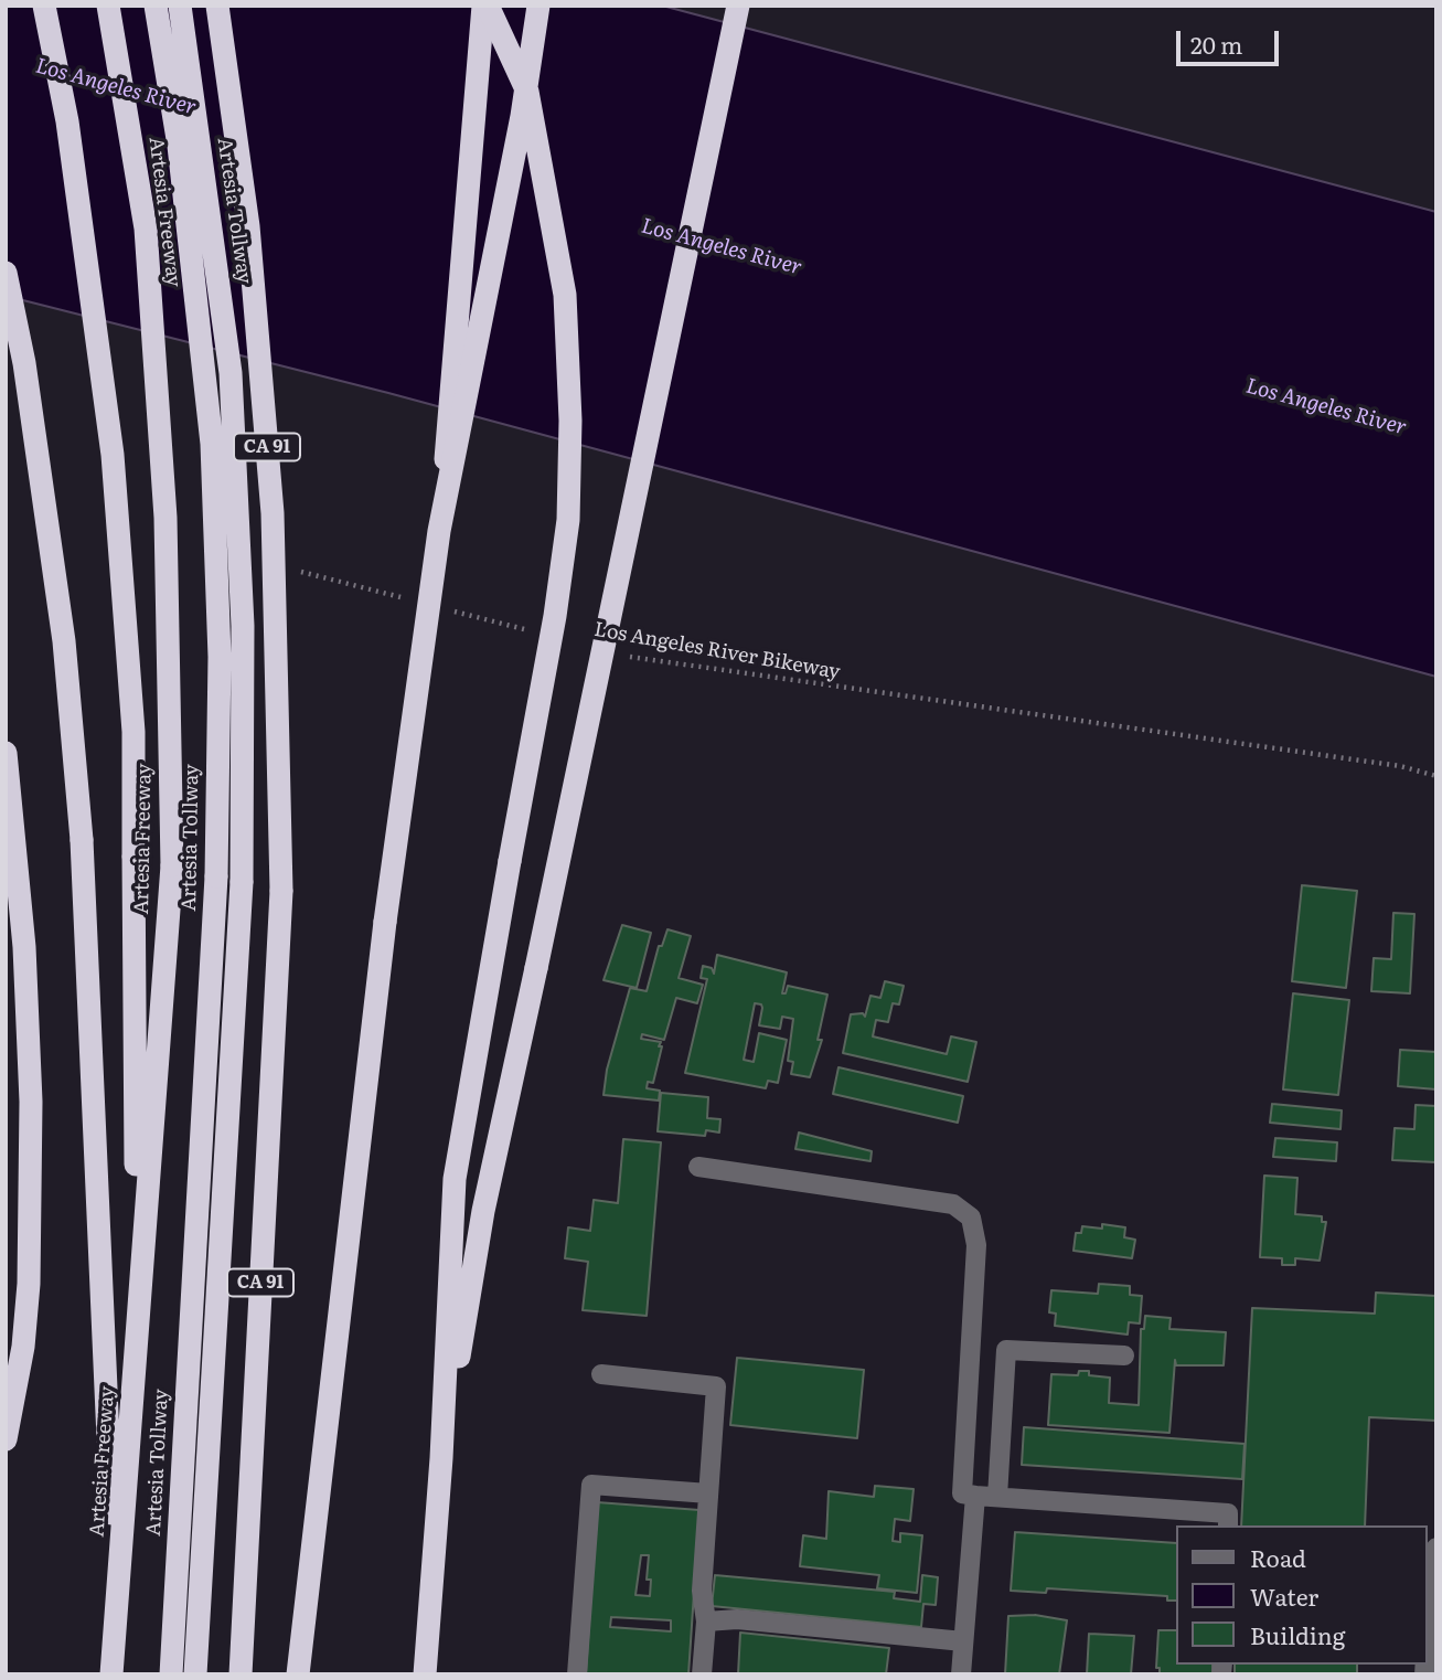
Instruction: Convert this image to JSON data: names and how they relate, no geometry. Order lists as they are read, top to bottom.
{
  "streets": {
    "highway": ["Artesia Tollway", "Artesia Freeway", "CA 91"],
    "path": ["Los Angeles River Bikeway"]
  },
  "water": ["Los Angeles River"],
  "legend": ["Road", "Water", "Building"],
  "scale_bar": "20 m"
}
